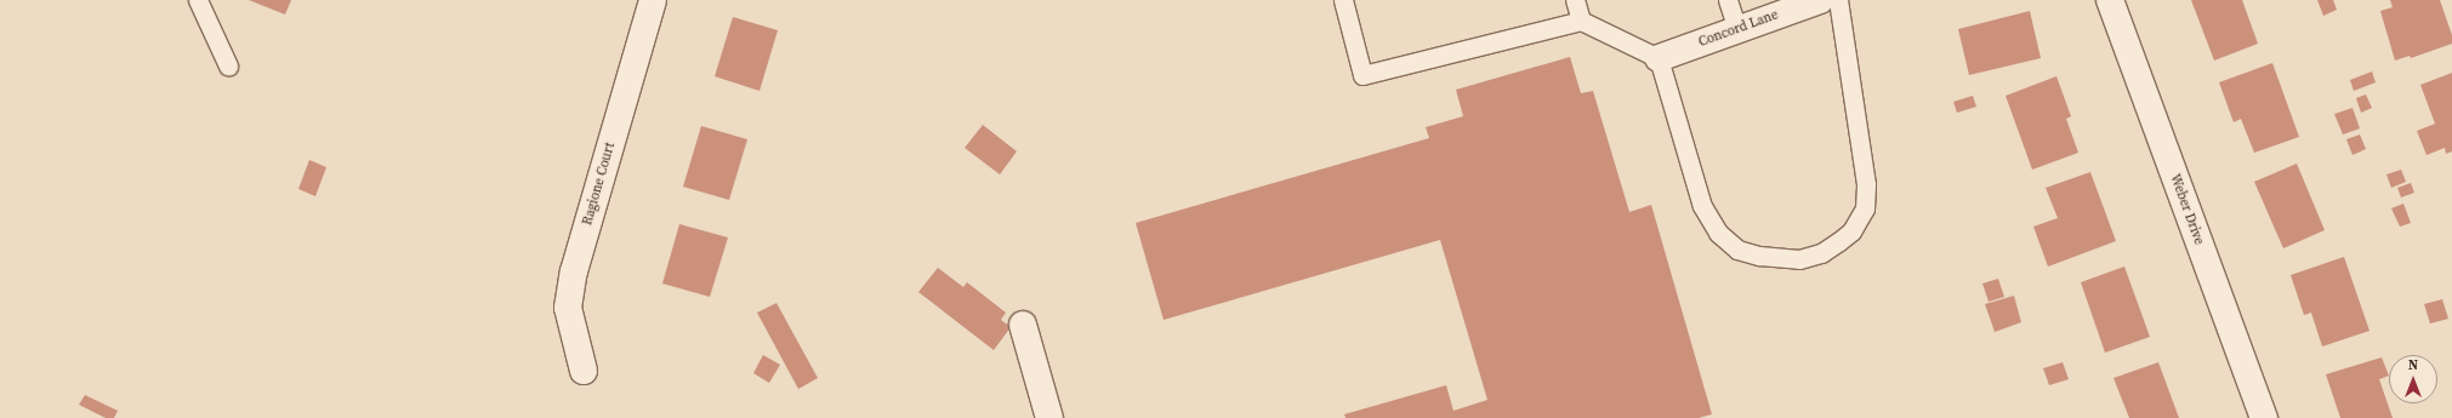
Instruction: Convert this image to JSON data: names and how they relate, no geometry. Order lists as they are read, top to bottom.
{
  "streets": {
    "street": ["Concord Lane", "Ragione Court", "Weber Drive"]
  },
  "north": "top"
}
